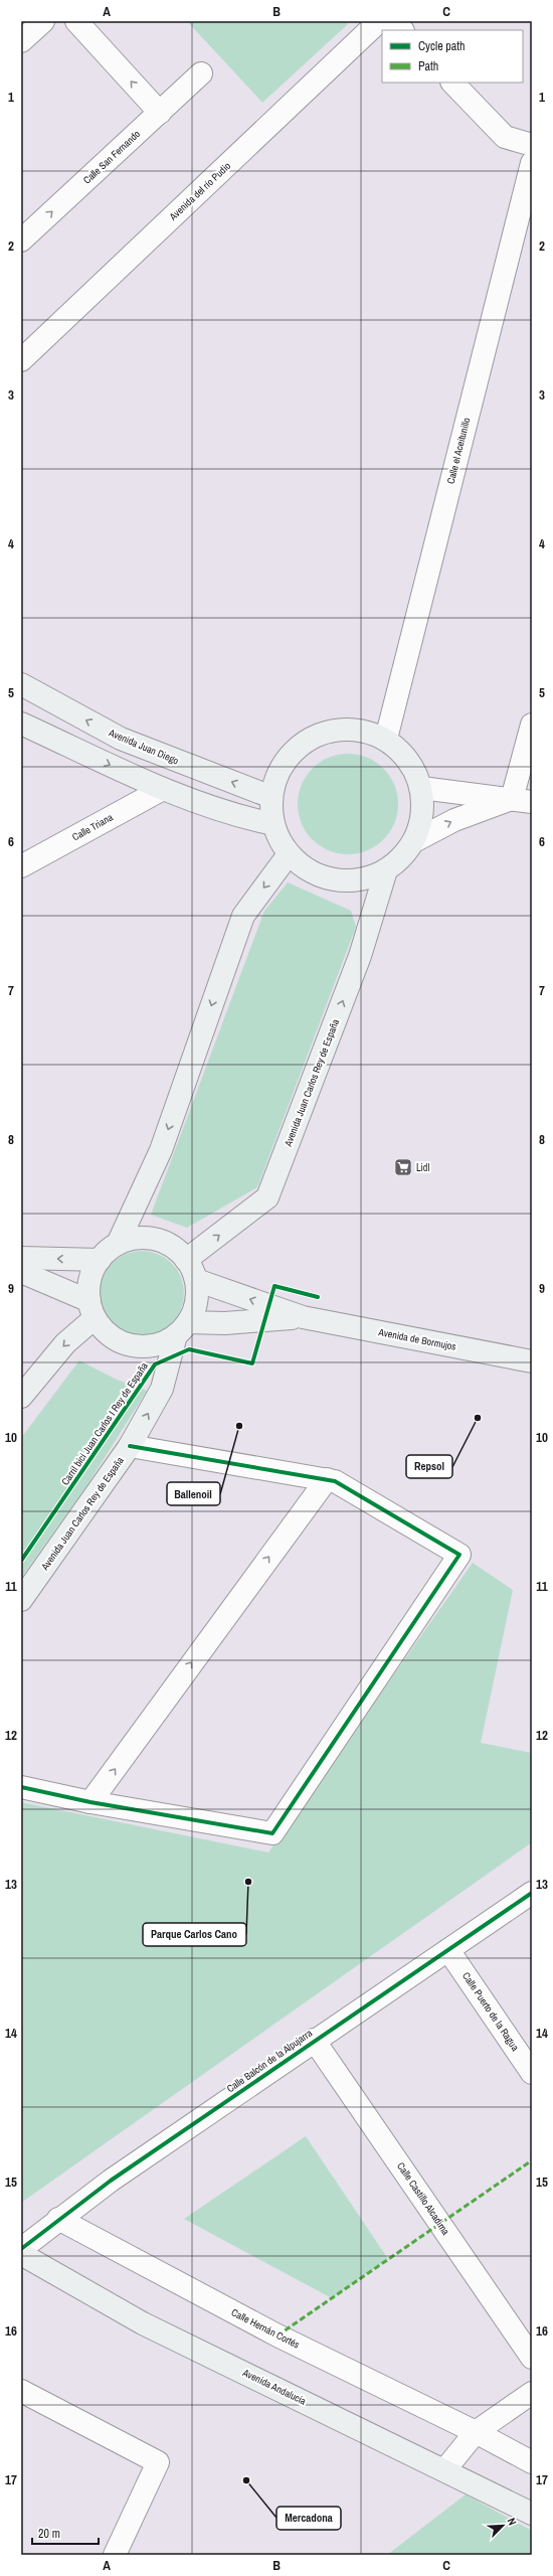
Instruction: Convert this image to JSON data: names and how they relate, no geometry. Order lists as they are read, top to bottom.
{
  "streets": {
    "street": [
      "Calle San Fernando",
      "Avenida del río Pudio",
      "Calle el Aceitunillo",
      "Avenida Juan Diego",
      "Calle Triana",
      "Avenida Juan Carlos Rey de España",
      "Avenida de Bormujos",
      "Calle Puerto de la Ragua",
      "Calle Balcón de la Alpujarra",
      "Calle Castillo Alcadima",
      "Calle Hernán Cortés",
      "Avenida Andalucía"
    ],
    "cycle path": ["Carril bici Juan Carlos I Rey de España"]
  },
  "crossings": [
    ["Avenida Juan Carlos Rey de España", "Avenida de Bormujos"],
    ["Calle Puerto de la Ragua", "Calle Balcón de la Alpujarra"],
    ["Calle Balcón de la Alpujarra", "Calle Castillo Alcadima"],
    ["Calle Balcón de la Alpujarra", "Calle Hernán Cortés"]
  ],
  "one_way": ["Calle San Fernando"],
  "places": {
    "supermarket": ["Lidl"],
    "other": [
      "Repsol",
      "Ballenoil",
      "Parque Carlos Cano",
      "Mercadona"
    ]
  },
  "legend": ["Cycle path", "Path"],
  "scale_bar": "20 m",
  "north": "top right",
  "grid": {
    "columns": ["A", "B", "C"],
    "rows": [
      "1",
      "2",
      "3",
      "4",
      "5",
      "6",
      "7",
      "8",
      "9",
      "10",
      "11",
      "12",
      "13",
      "14",
      "15",
      "16",
      "17"
    ]
  }
}
